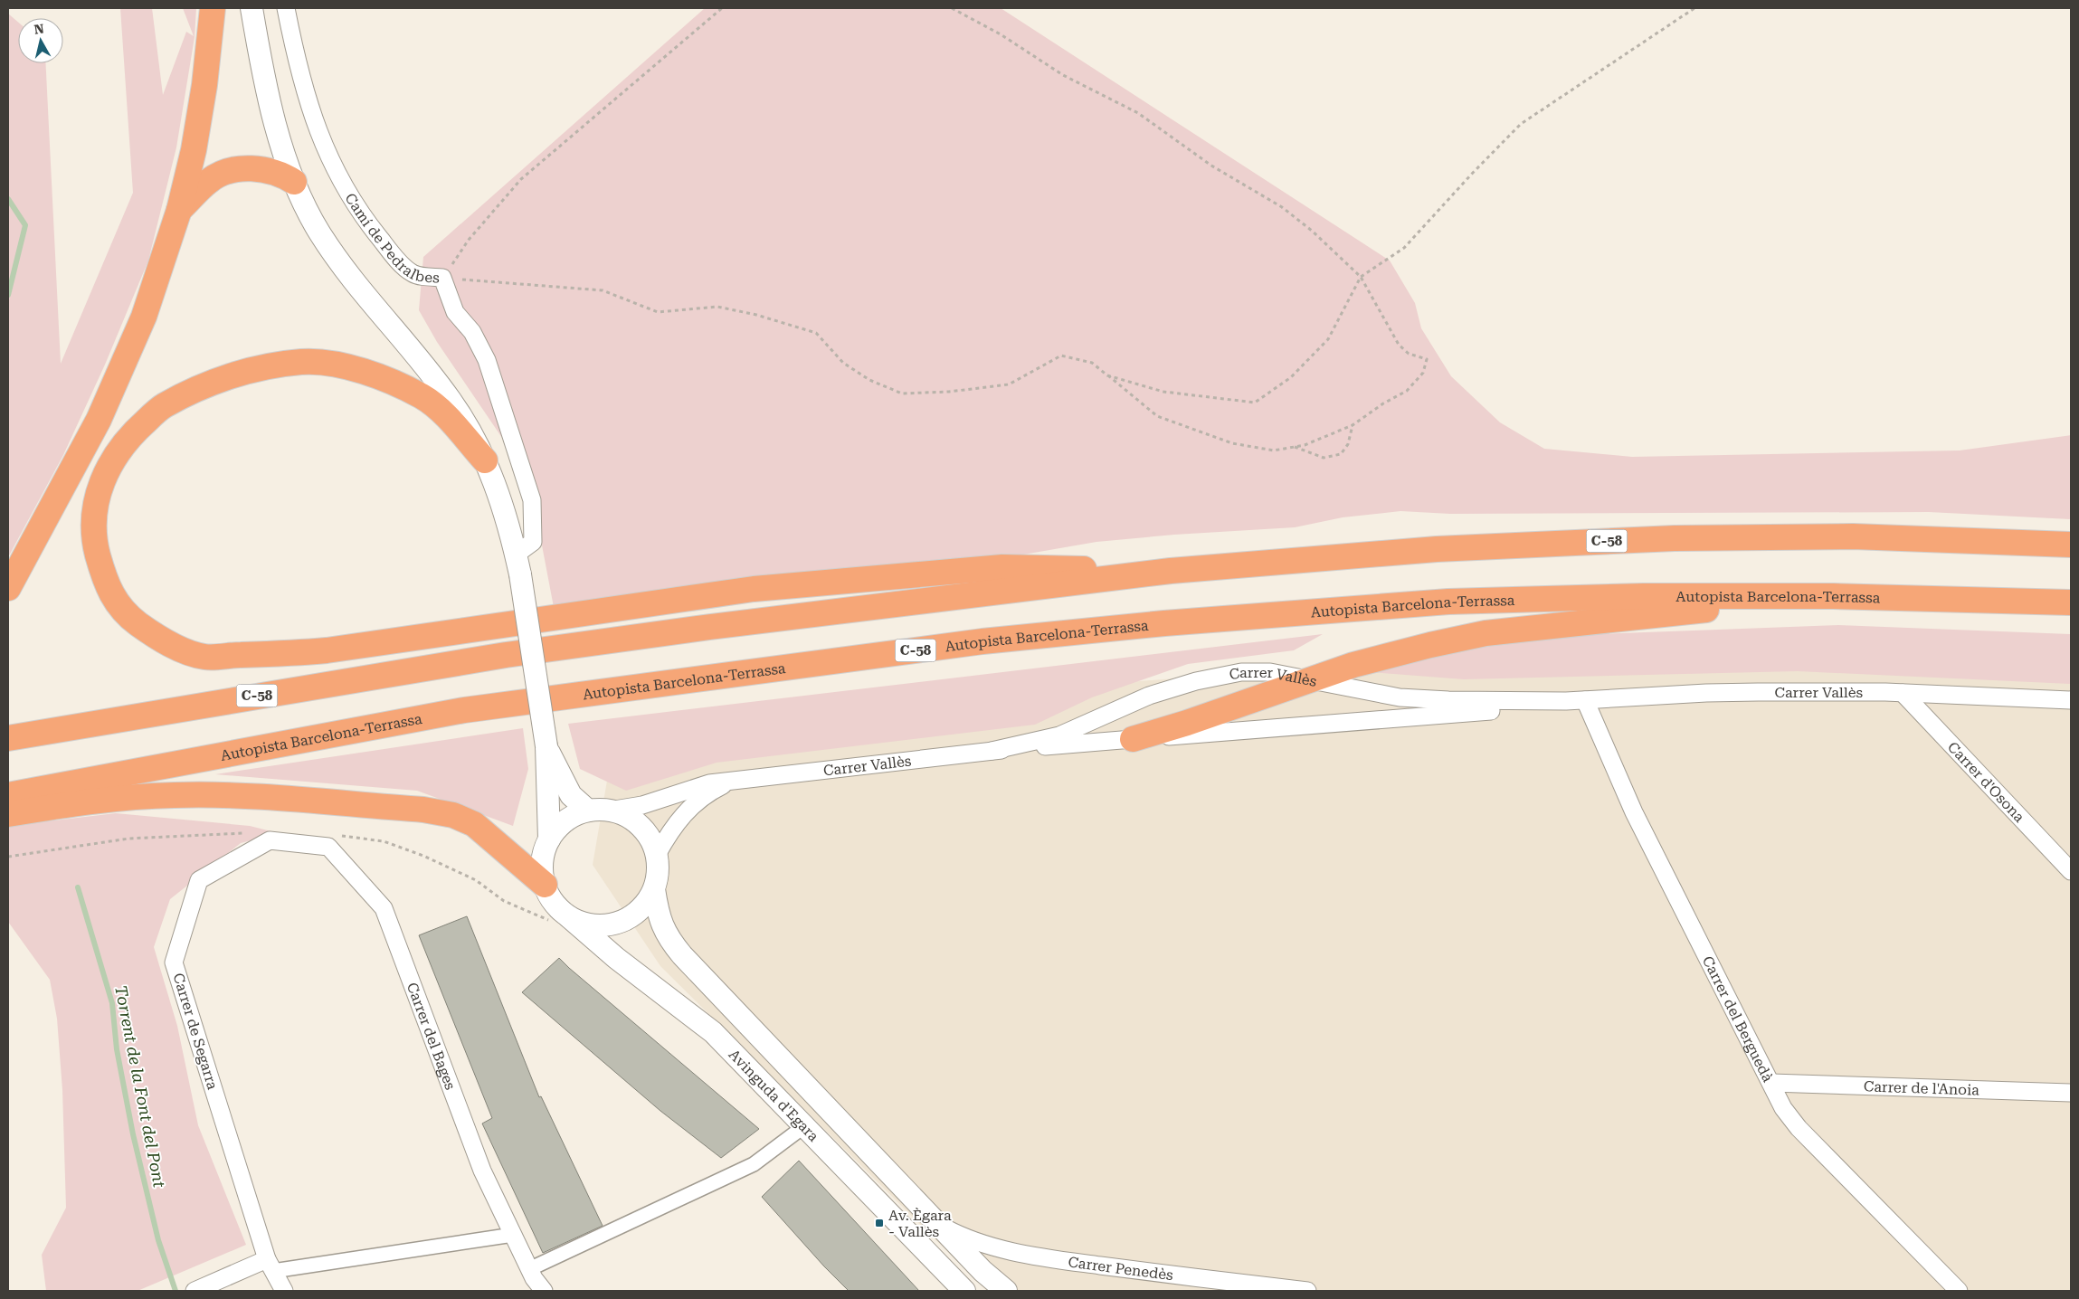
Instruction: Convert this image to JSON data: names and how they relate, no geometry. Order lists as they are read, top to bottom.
{
  "streets": {
    "highway": ["C-58", "Autopista Barcelona-Terrassa"],
    "street": [
      "Camí de Pedralbes",
      "Carrer Vallès",
      "Carrer d'Osona",
      "Carrer del Berguedà",
      "Carrer de Segarra",
      "Carrer del Bages",
      "Carrer de l'Anoia",
      "Avinguda d'Egara",
      "Carrer Penedès"
    ]
  },
  "crossings": [
    ["Carrer Vallès", "Carrer d'Osona"],
    ["Carrer Vallès", "Carrer del Berguedà"],
    ["Carrer Vallès", "Avinguda d'Egara"],
    ["Carrer del Berguedà", "Carrer de l'Anoia"],
    ["Carrer de Segarra", "Carrer del Bages"],
    ["Avinguda d'Egara", "Carrer Penedès"]
  ],
  "water": ["Torrent de la Font del Pont"],
  "places": {
    "transit": ["Av. Ègara - Vallès"]
  },
  "north": "top"
}
